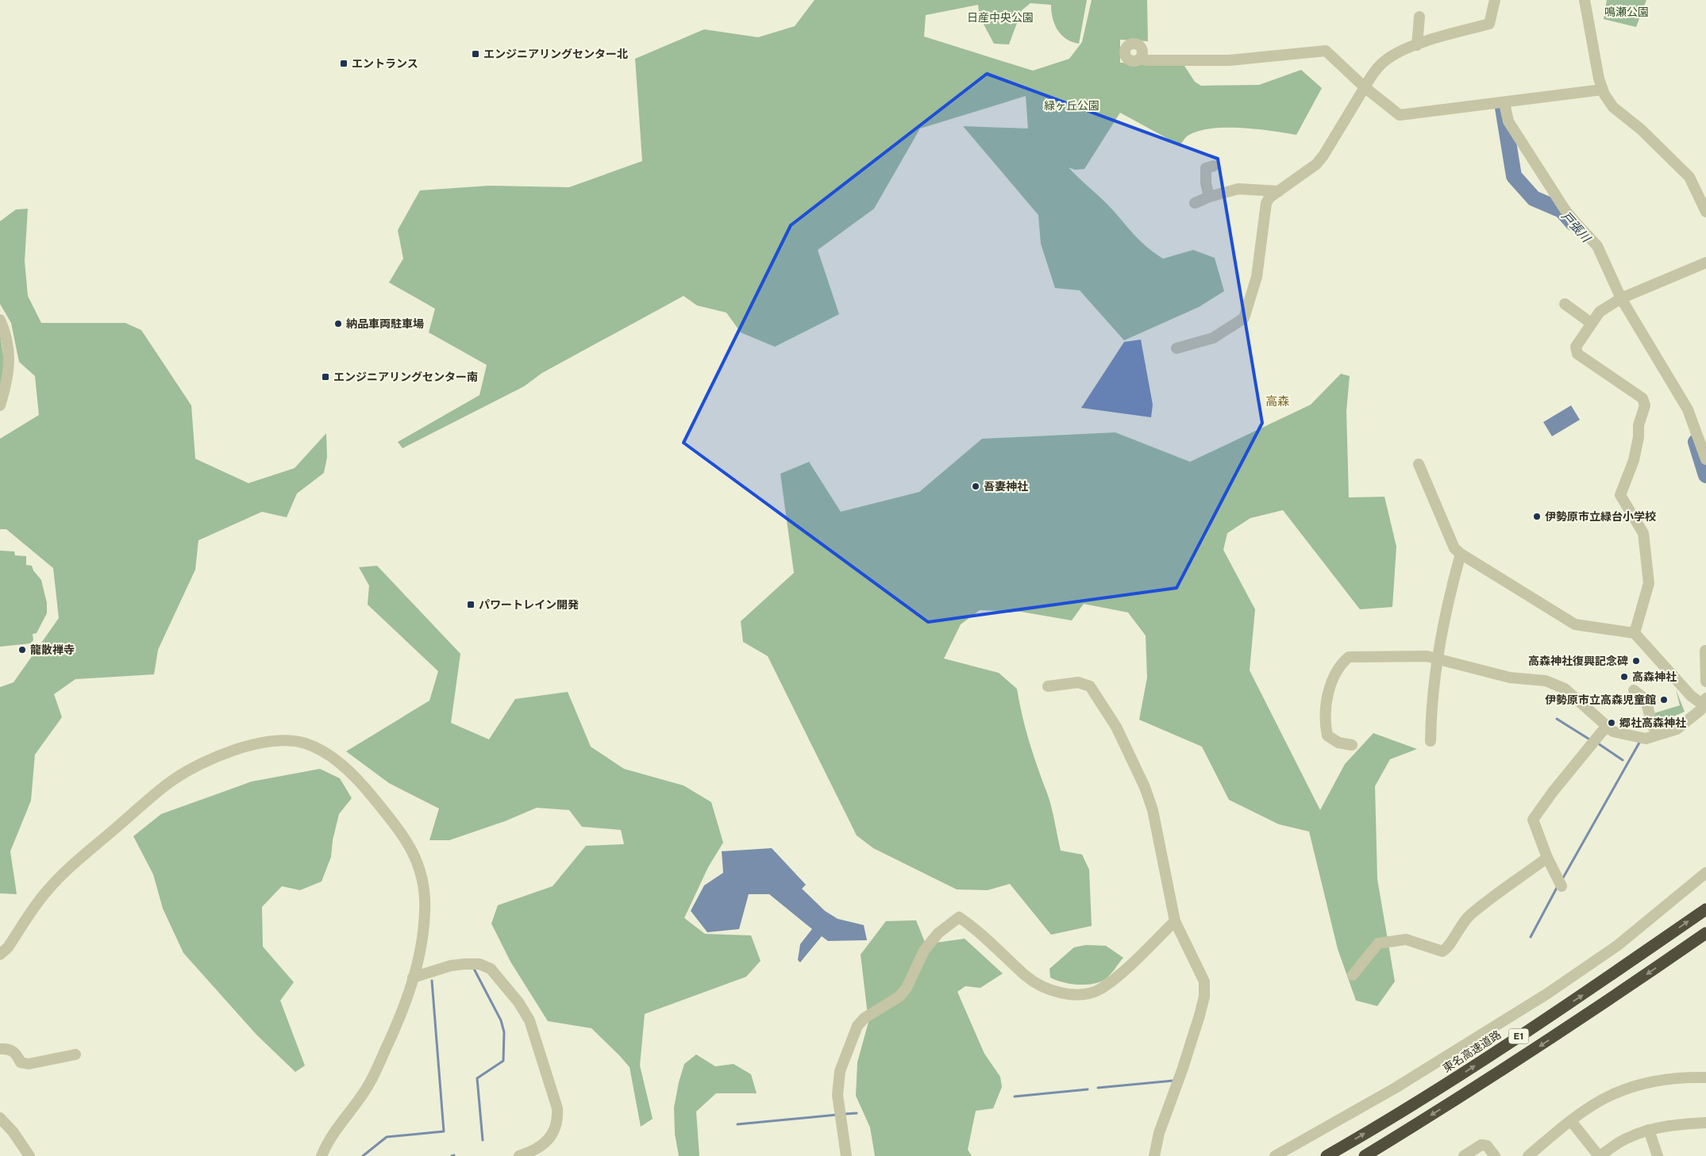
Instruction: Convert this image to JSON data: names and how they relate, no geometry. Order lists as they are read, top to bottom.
{
  "streets": {
    "highway": ["E1", "東名高速道路"]
  },
  "districts": ["高森"],
  "water": ["戸張川"],
  "parks": ["鳴瀬公園", "日産中央公園", "緑ヶ丘公園"],
  "places": {
    "transit": [
      "エンジニアリングセンター北",
      "エントランス",
      "エンジニアリングセンター南",
      "パワートレイン開発"
    ],
    "other": [
      "納品車両駐車場",
      "吾妻神社",
      "伊勢原市立緑台小学校",
      "龍散禅寺",
      "高森神社復興記念碑",
      "高森神社",
      "伊勢原市立高森児童館",
      "郷社高森神社"
    ]
  }
}
